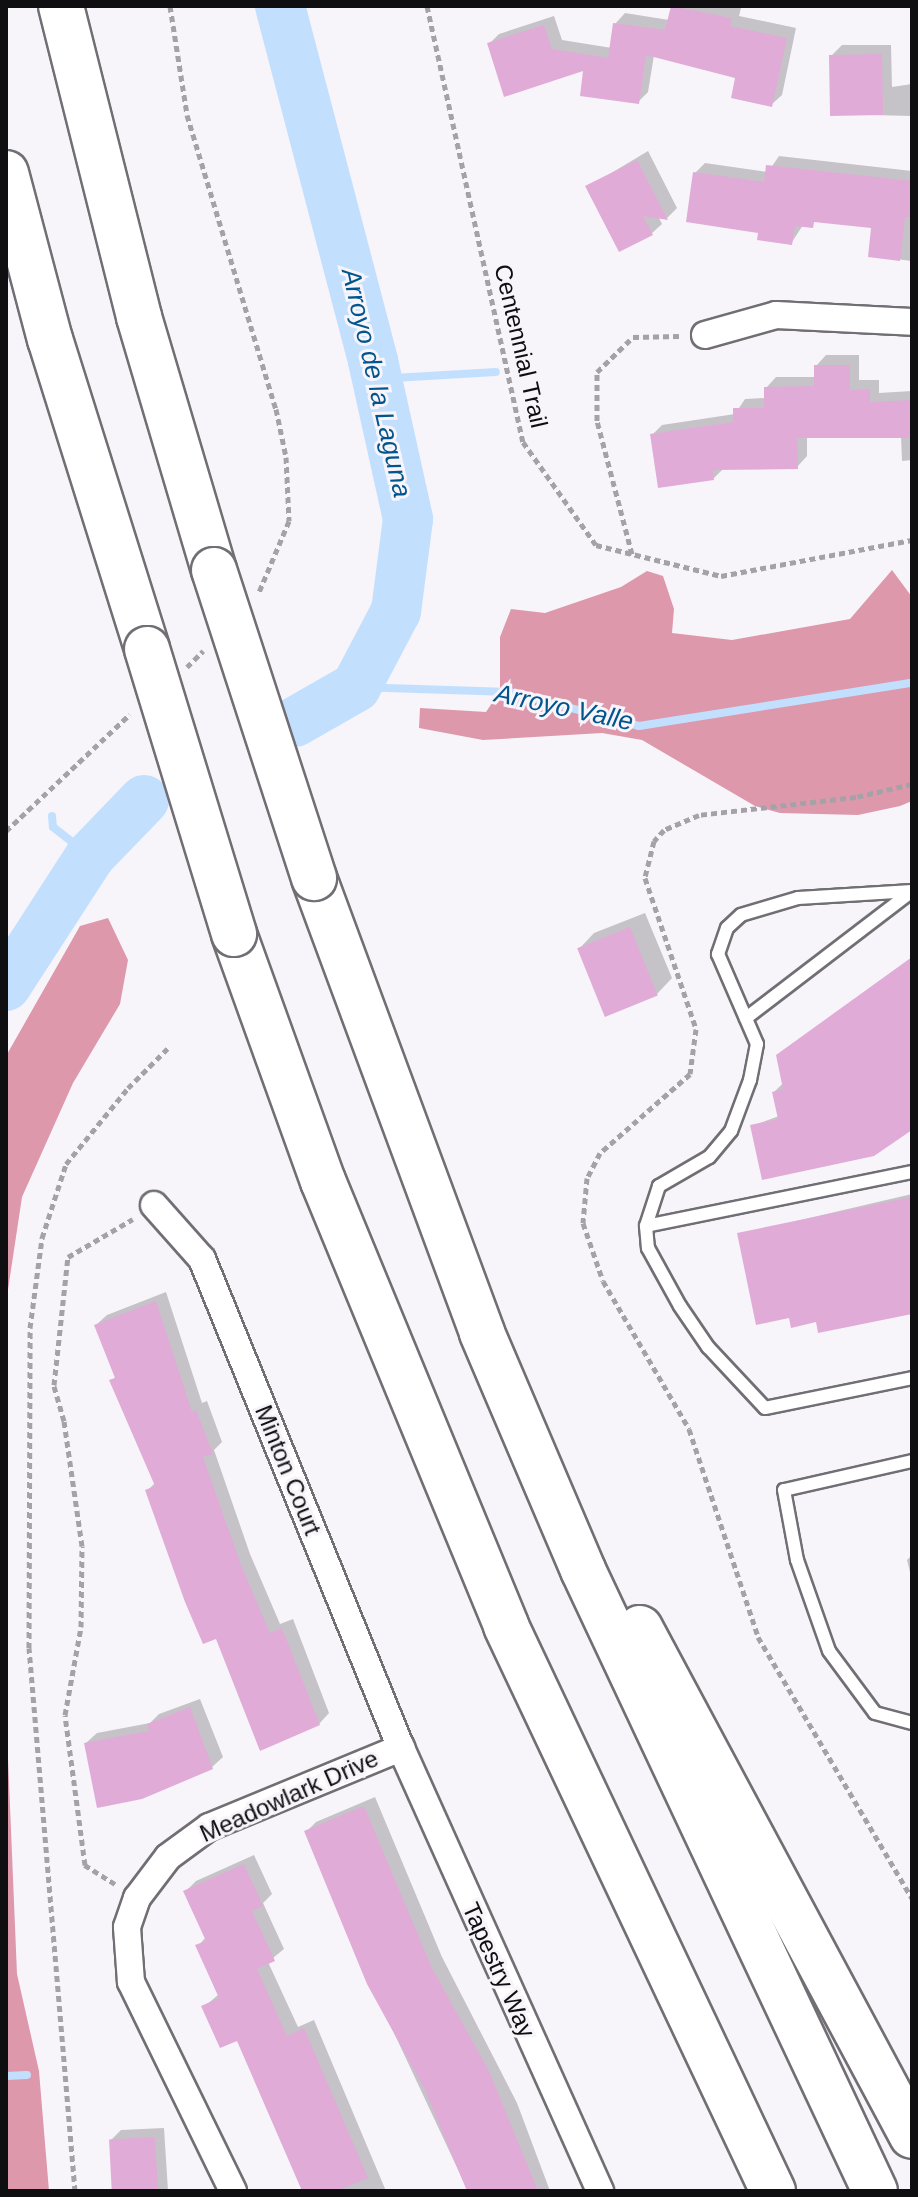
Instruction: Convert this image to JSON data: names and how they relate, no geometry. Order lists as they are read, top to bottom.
{
  "streets": {
    "street": ["Minton Court", "Meadowlark Drive", "Tapestry Way"],
    "path": ["Centennial Trail"]
  },
  "crossings": [
    ["Minton Court", "Meadowlark Drive"],
    ["Minton Court", "Tapestry Way"],
    ["Meadowlark Drive", "Tapestry Way"]
  ],
  "water": ["Arroyo de la Laguna", "Arroyo Valle"]
}
